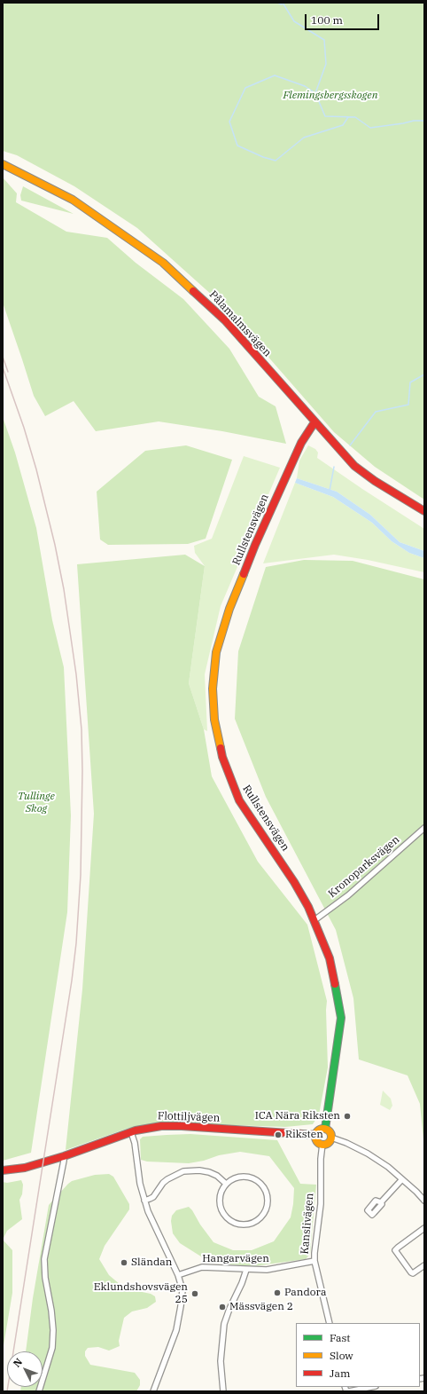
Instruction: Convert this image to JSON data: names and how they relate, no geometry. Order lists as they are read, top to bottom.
{
  "streets": {
    "street": [
      "Pålamalmsvägen",
      "Rullstensvägen",
      "Kronoparksvägen",
      "Flottiljvägen",
      "Kanslivägen",
      "Hangarvägen"
    ]
  },
  "crossings": [
    ["Pålamalmsvägen", "Rullstensvägen"],
    ["Rullstensvägen", "Kronoparksvägen"],
    ["Rullstensvägen", "Flottiljvägen"],
    ["Rullstensvägen", "Kanslivägen"],
    ["Flottiljvägen", "Kanslivägen"],
    ["Kanslivägen", "Hangarvägen"]
  ],
  "parks": ["Flemingsbergsskogen", "Tullinge Skog"],
  "places": [
    "ICA Nära Riksten",
    "Riksten",
    "Sländan",
    "Pandora",
    "Eklundshovsvägen 25",
    "Mässvägen 2"
  ],
  "legend": ["Fast", "Slow", "Jam"],
  "scale_bar": "100 m",
  "north": "top left"
}
